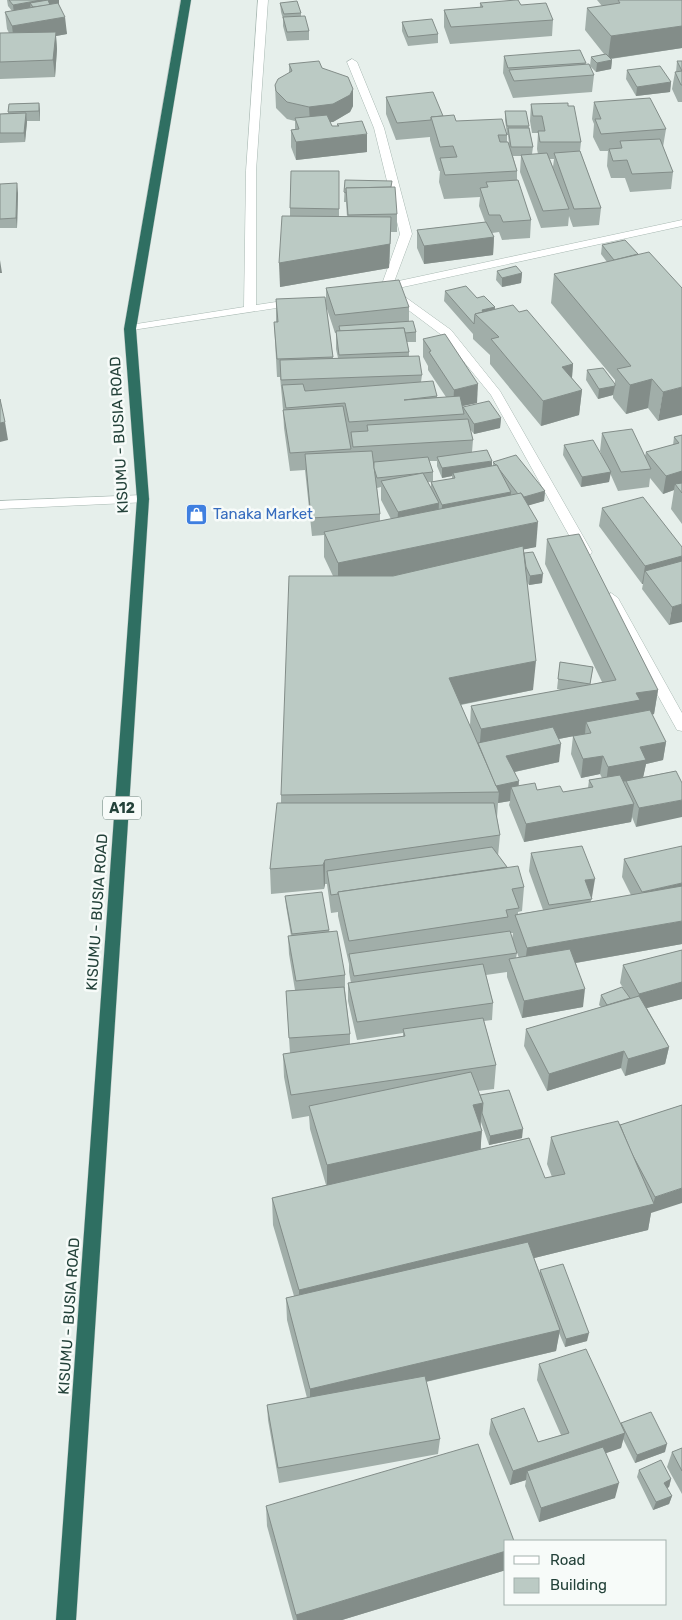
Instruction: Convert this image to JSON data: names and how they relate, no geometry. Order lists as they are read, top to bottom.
{
  "streets": {
    "highway": ["KISUMU - BUSIA ROAD", "A12"]
  },
  "places": {
    "shop": ["Tanaka Market"]
  },
  "legend": ["Road", "Building"]
}
